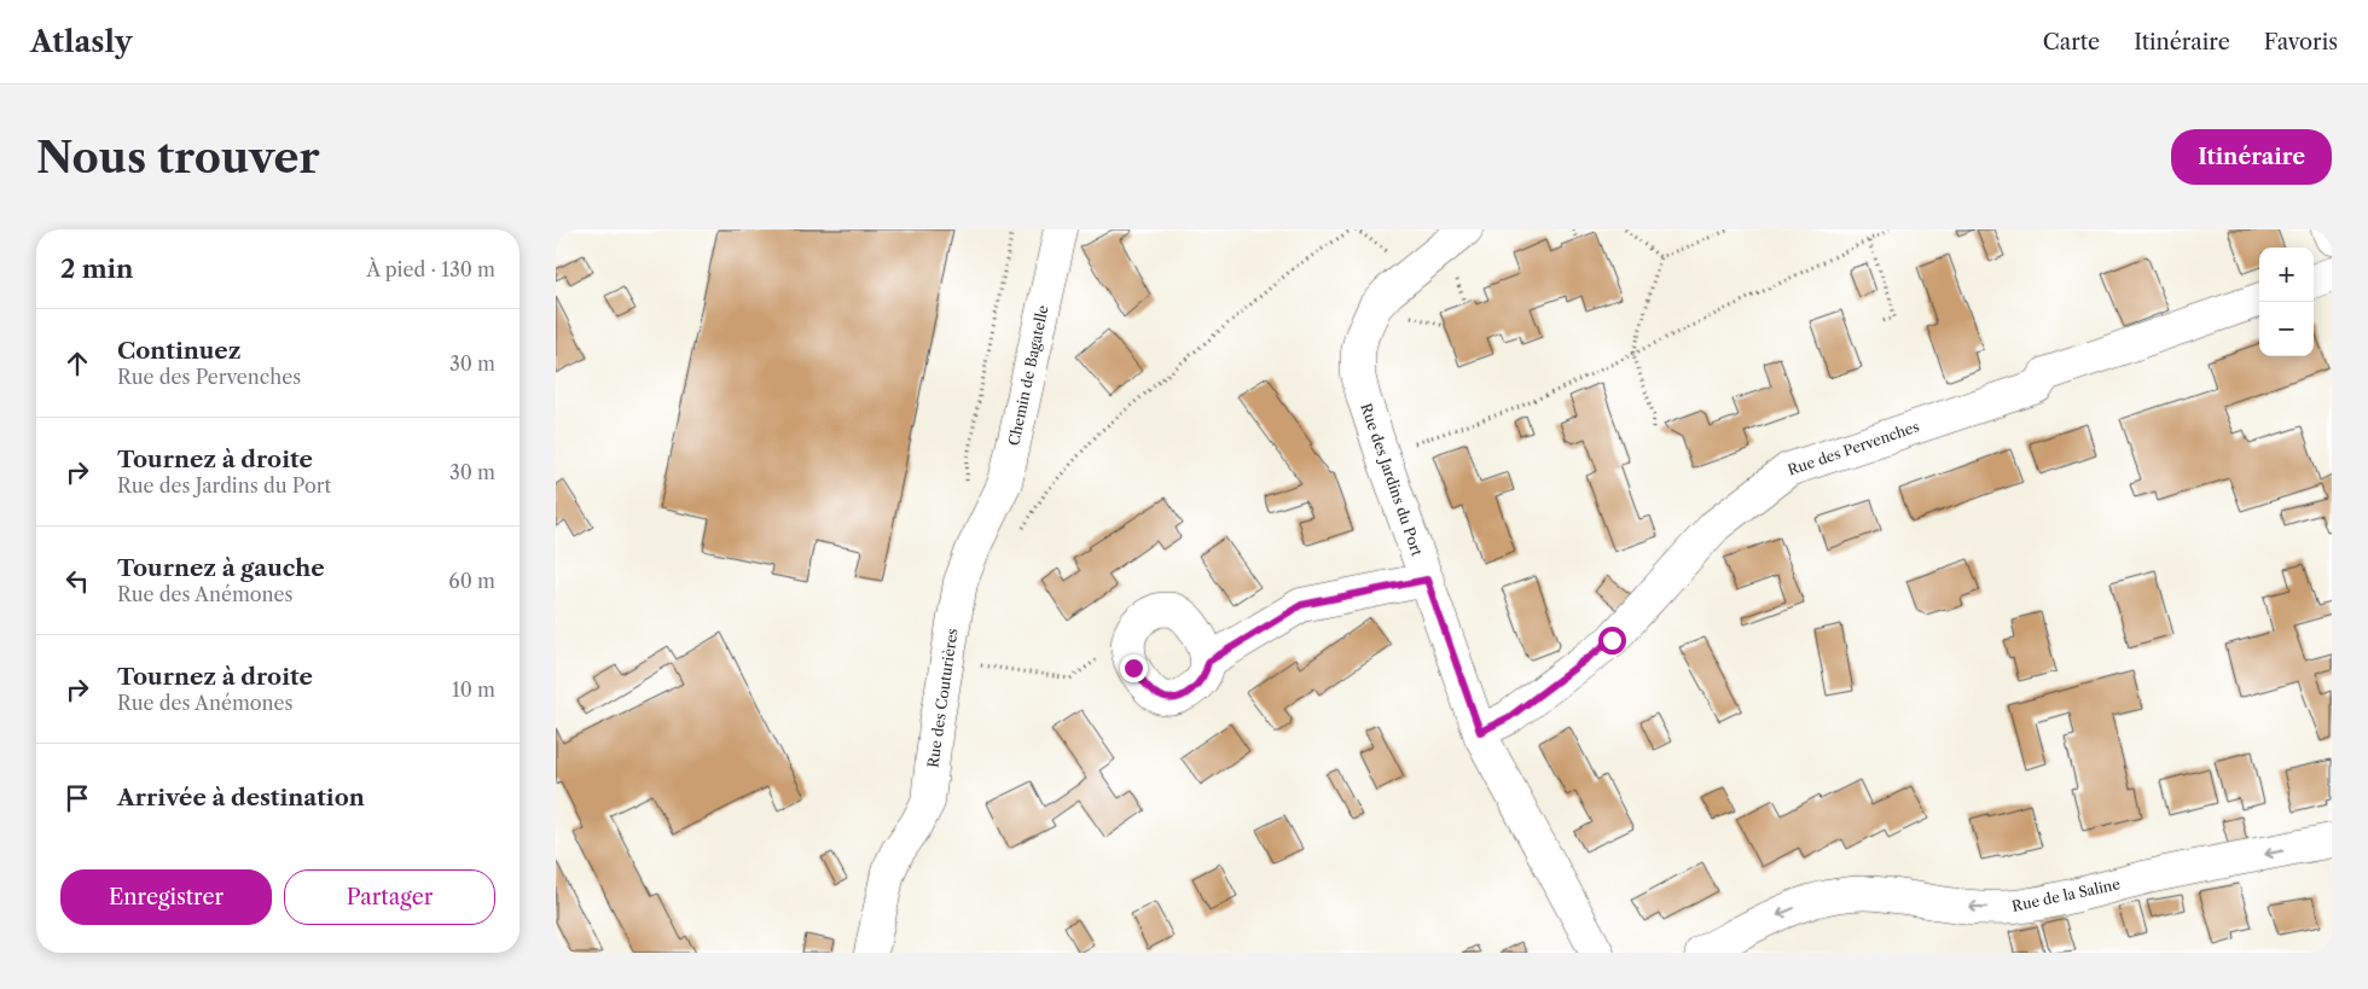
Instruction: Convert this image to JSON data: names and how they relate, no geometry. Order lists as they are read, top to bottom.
{
  "streets": {
    "street": [
      "Chemin de Bagatelle",
      "Rue des Pervenches",
      "Rue des Jardins du Port",
      "Rue des Couturières",
      "Rue de la Saline"
    ]
  },
  "crossings": [
    ["Chemin de Bagatelle", "Rue des Couturières"],
    ["Rue des Pervenches", "Rue des Jardins du Port"]
  ],
  "one_way": ["Rue de la Saline"],
  "page": {
    "header": "Atlasly",
    "nav": ["Carte", "Itinéraire", "Favoris"],
    "buttons": [
      "Itinéraire",
      ["Enregistrer", "Partager"]
    ],
    "title": "Nous trouver",
    "heading": ["2 min", "À pied · 130 m"],
    "map_buttons": ["+", "−"],
    "list": [
      ["Continuez", "Rue des Pervenches", "30 m"],
      ["Tournez à droite", "Rue des Jardins du Port", "30 m"],
      ["Tournez à gauche", "Rue des Anémones", "60 m"],
      ["Tournez à droite", "Rue des Anémones", "10 m"],
      "Arrivée à destination"
    ]
  }
}
